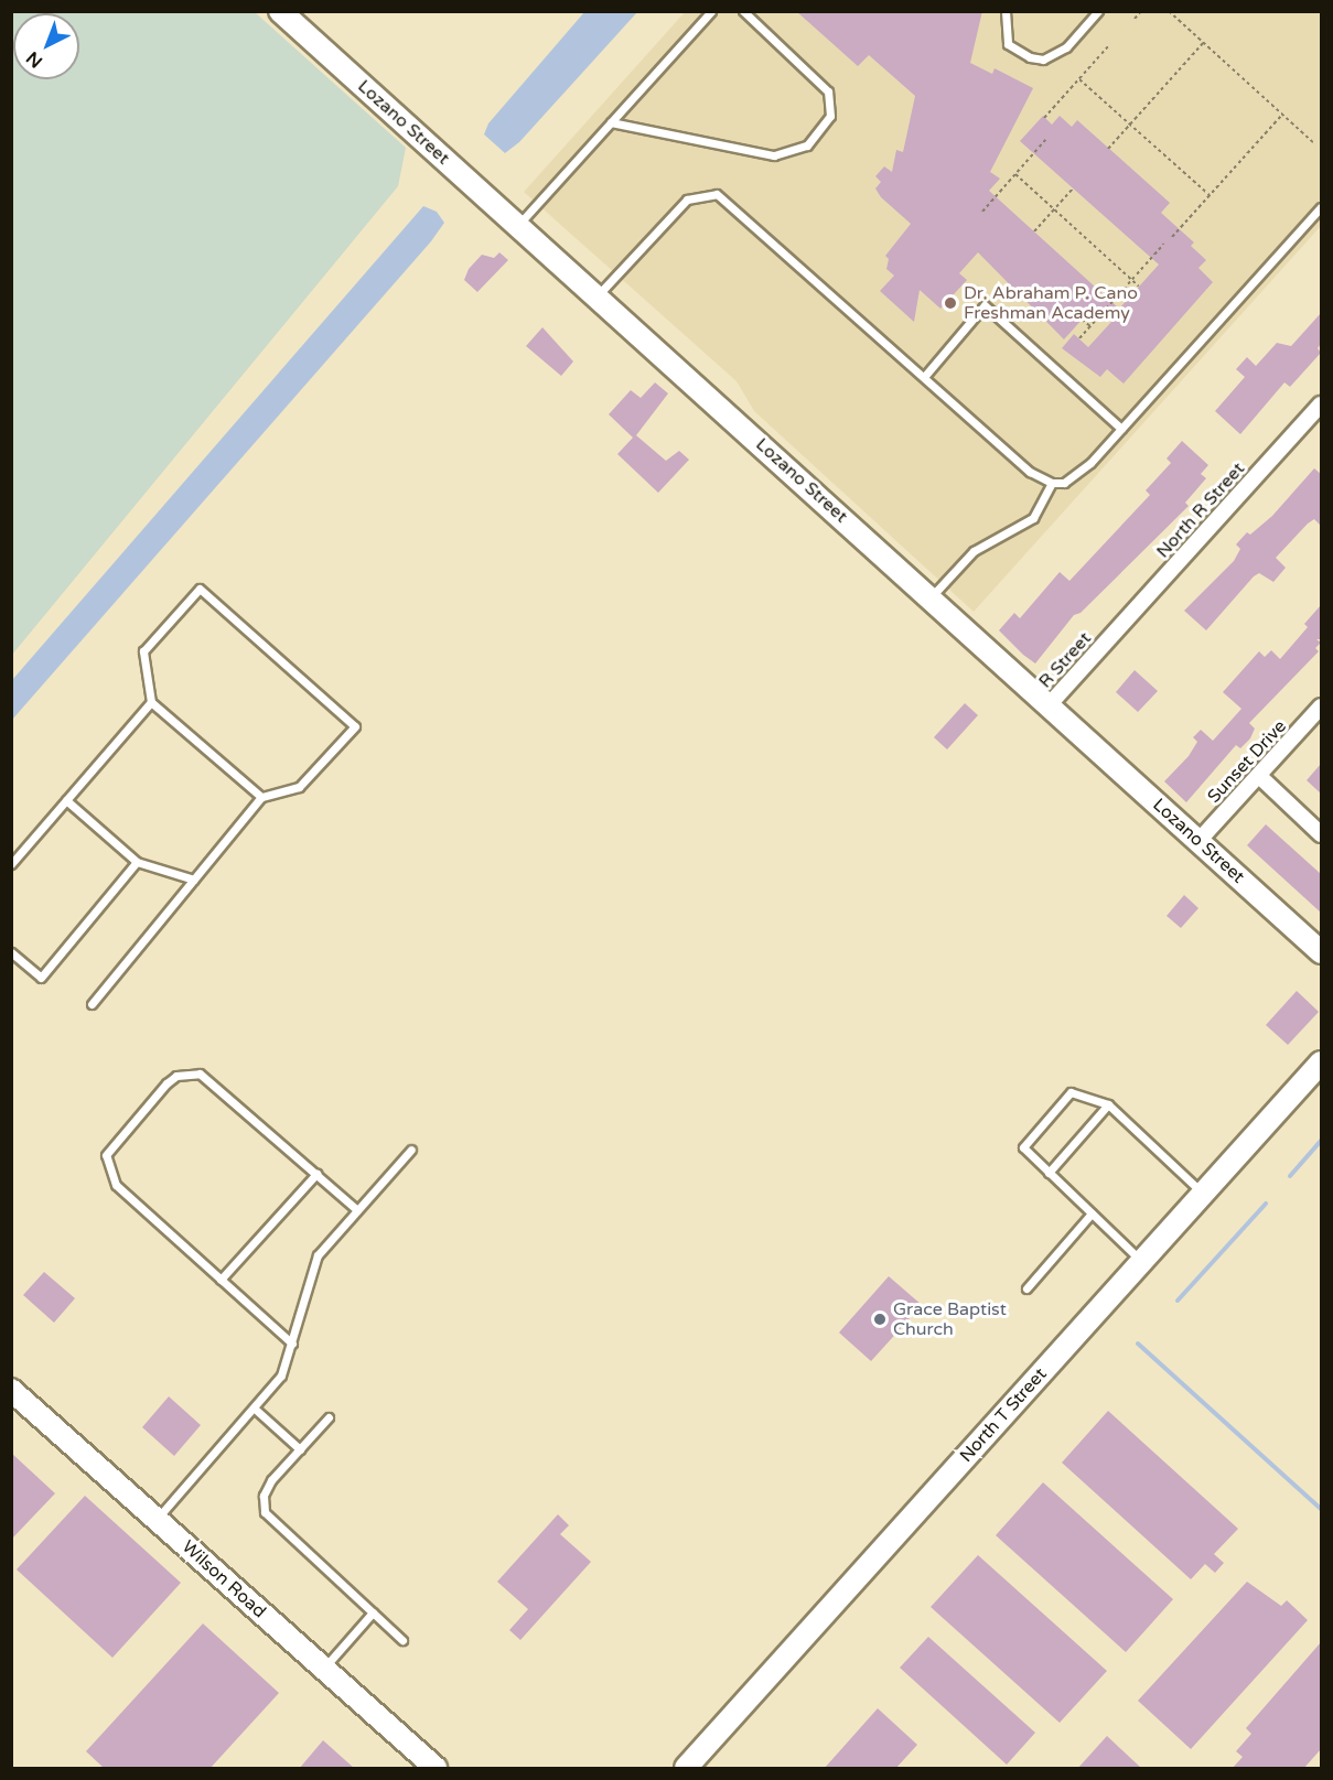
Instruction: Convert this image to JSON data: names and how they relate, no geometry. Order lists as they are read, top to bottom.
{
  "streets": {
    "street": [
      "Lozano Street",
      "North R Street",
      "R Street",
      "Sunset Drive",
      "North T Street",
      "Wilson Road"
    ]
  },
  "crossings": [
    ["Lozano Street", "R Street"],
    ["Lozano Street", "Sunset Drive"],
    ["North R Street", "R Street"]
  ],
  "places": ["Dr. Abraham P. Cano Freshman Academy", "Grace Baptist Church"],
  "north": "bottom left"
}
